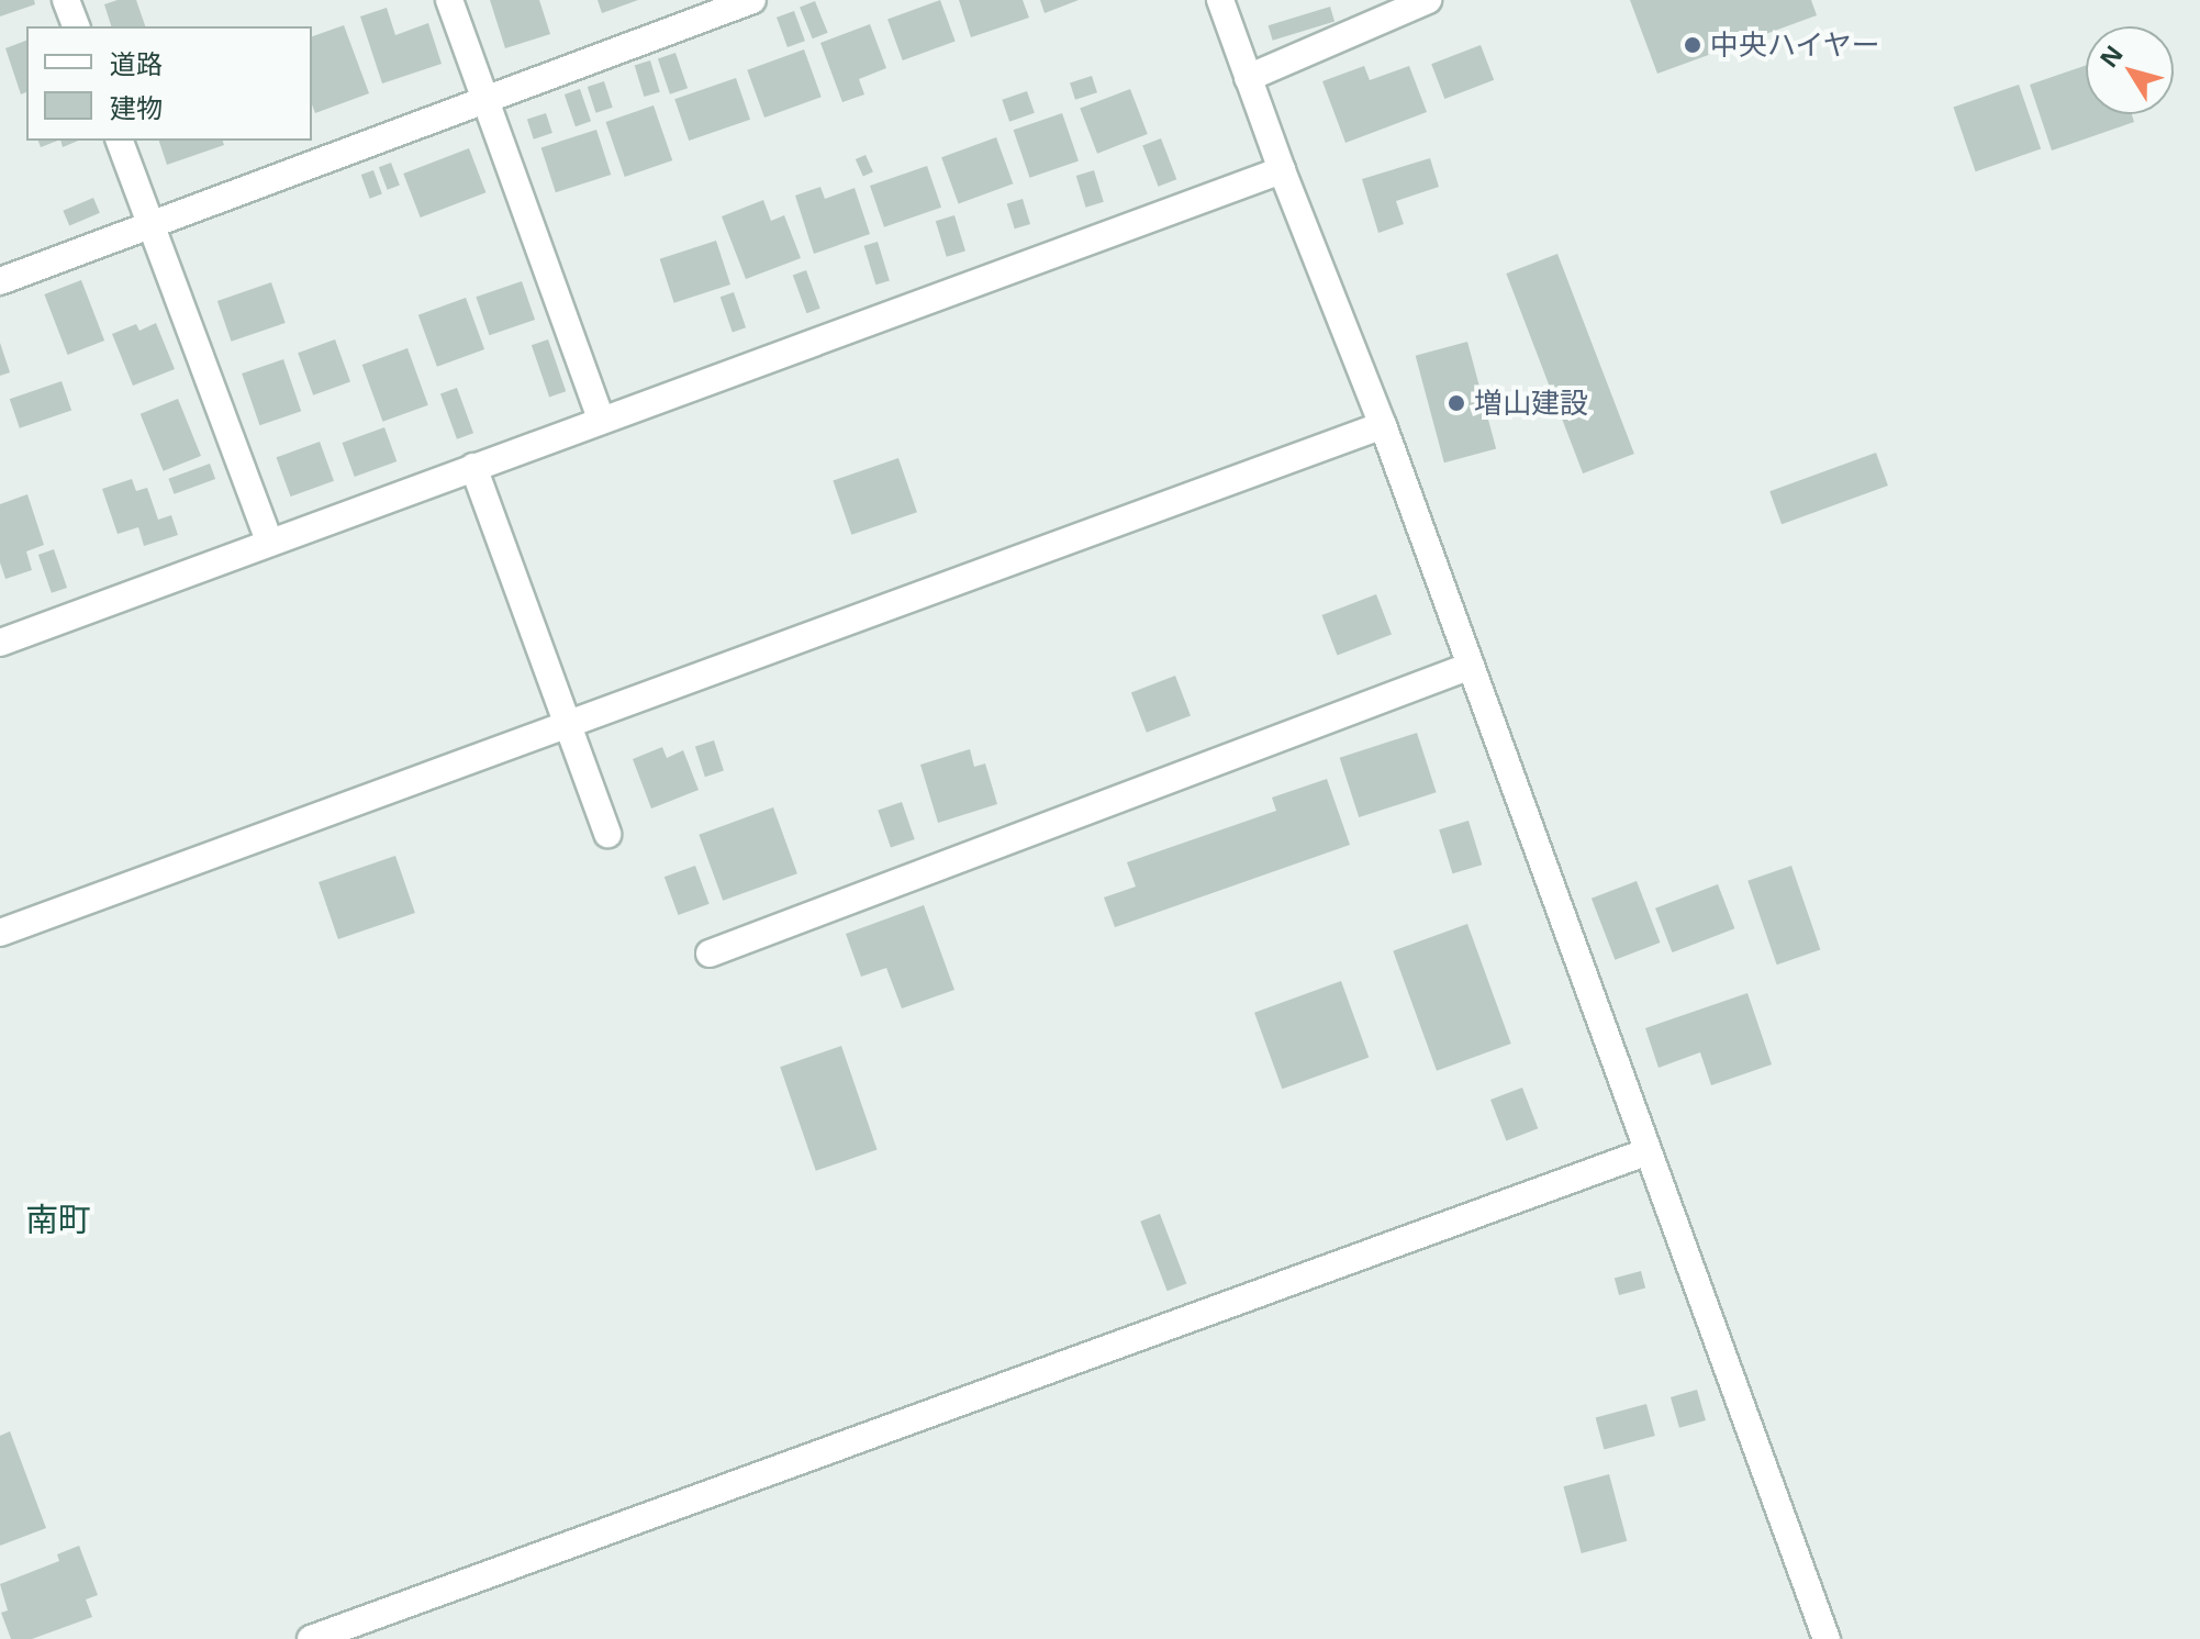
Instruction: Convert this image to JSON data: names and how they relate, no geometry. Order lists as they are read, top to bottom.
{
  "districts": ["南町"],
  "places": ["中央ハイヤー", "増山建設"],
  "legend": ["道路", "建物"],
  "north": "top left"
}
